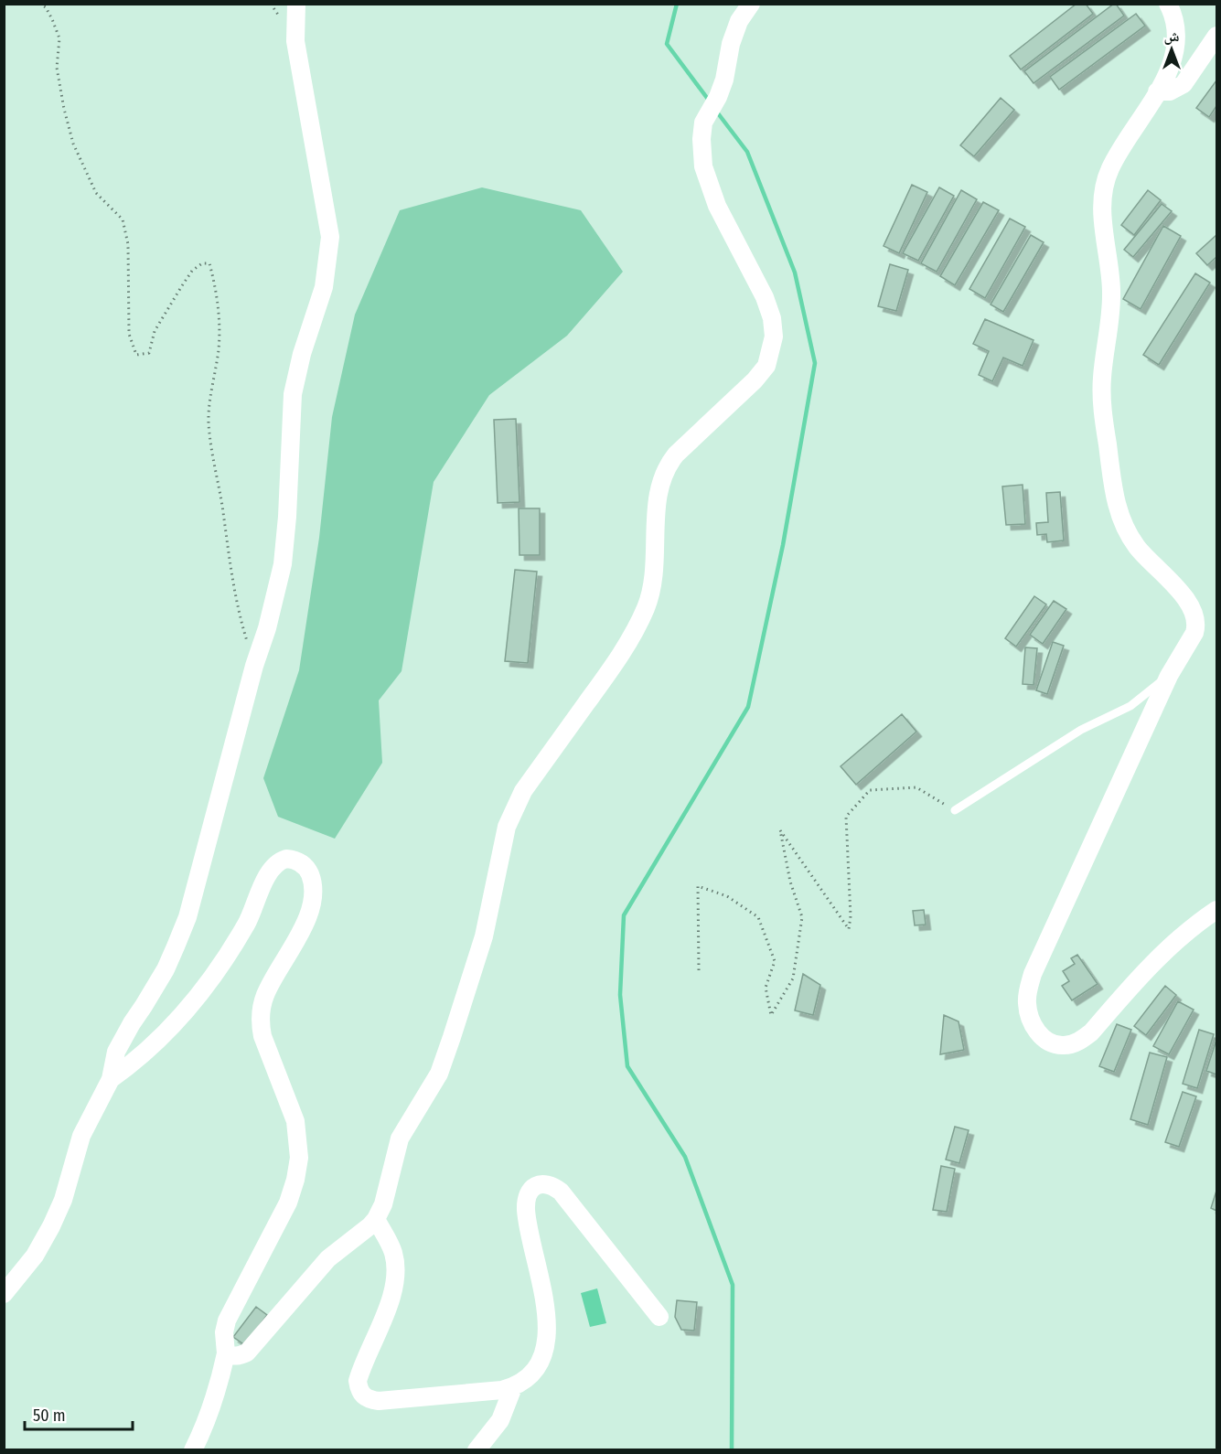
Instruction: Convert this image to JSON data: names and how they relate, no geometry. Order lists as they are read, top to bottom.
{
  "scale_bar": "50 m",
  "north": "top"
}
